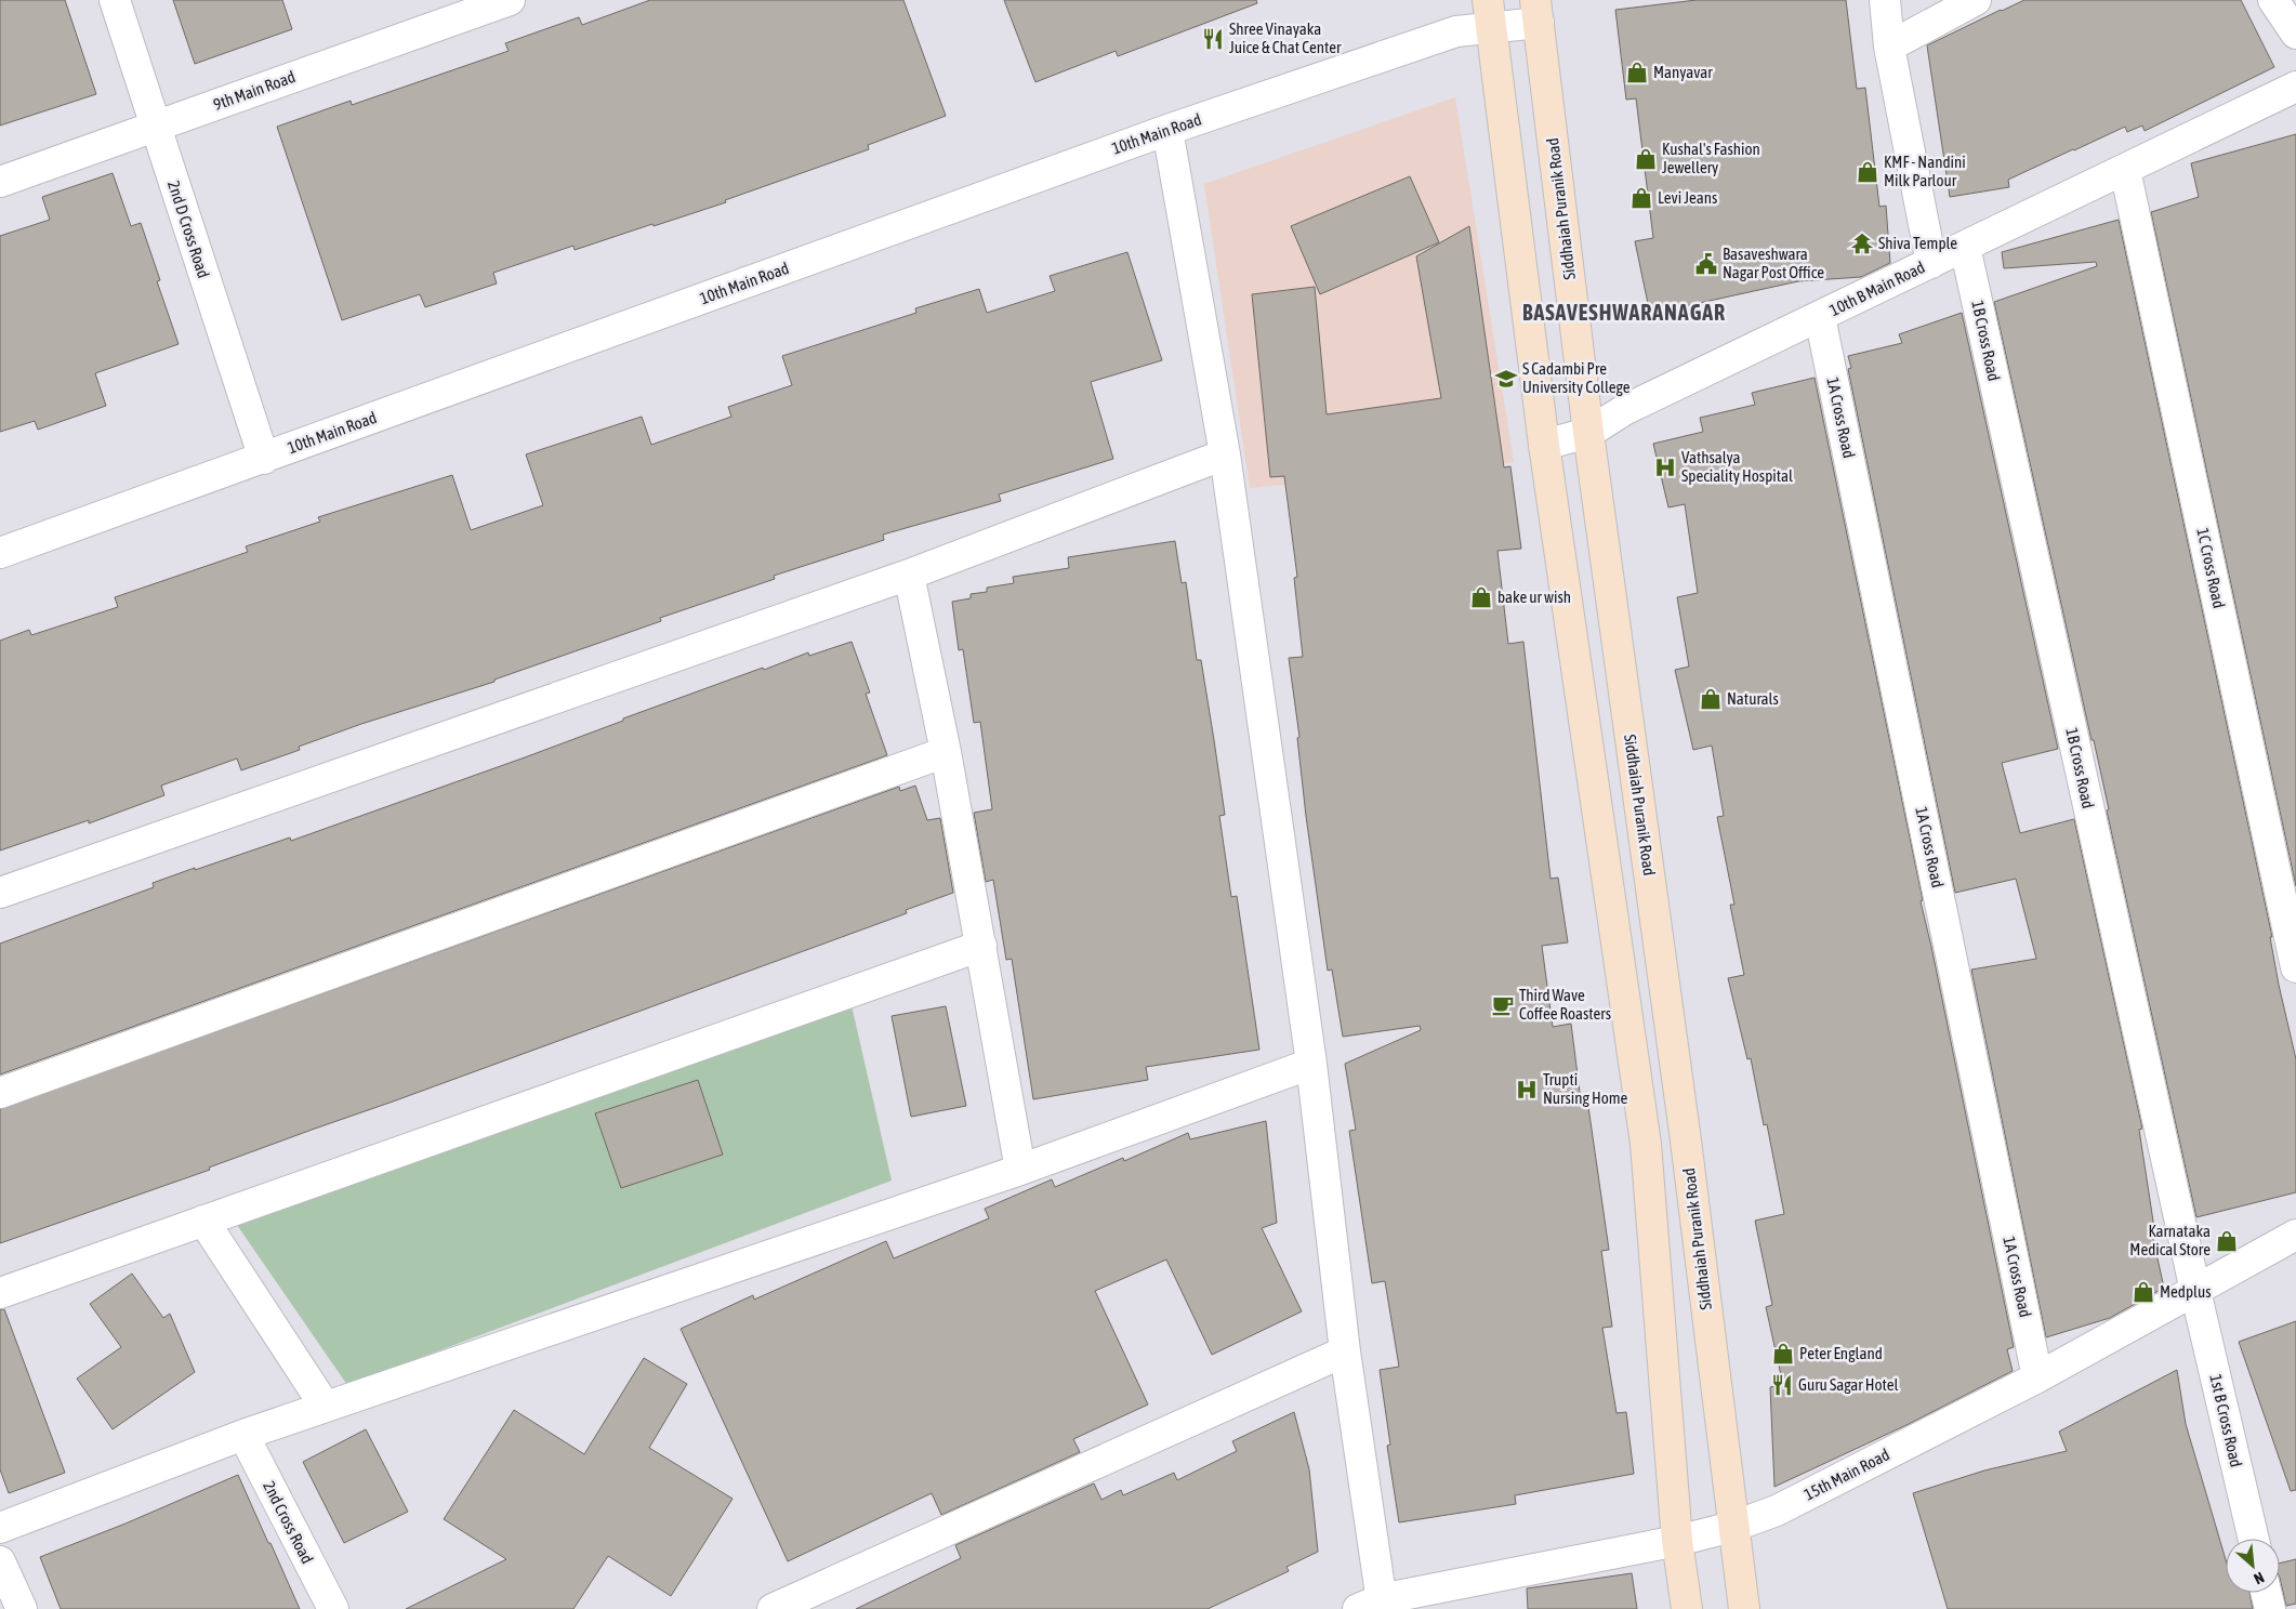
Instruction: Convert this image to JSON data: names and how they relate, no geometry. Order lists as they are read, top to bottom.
{
  "streets": {
    "main road": ["Siddhaiah Puranik Road"],
    "street": [
      "9th Main Road",
      "10th Main Road",
      "2nd D Cross Road",
      "10th B Main Road",
      "1B Cross Road",
      "1A Cross Road",
      "1C Cross Road",
      "1st B Cross Road",
      "15th Main Road",
      "2nd Cross Road"
    ]
  },
  "crossings": [
    ["9th Main Road", "2nd D Cross Road"],
    ["10th Main Road", "Siddhaiah Puranik Road"],
    ["10th Main Road", "2nd D Cross Road"],
    ["Siddhaiah Puranik Road", "10th B Main Road"],
    ["Siddhaiah Puranik Road", "15th Main Road"],
    ["10th B Main Road", "1B Cross Road"],
    ["10th B Main Road", "1A Cross Road"],
    ["10th B Main Road", "1C Cross Road"],
    ["1B Cross Road", "1st B Cross Road"],
    ["1B Cross Road", "15th Main Road"],
    ["1A Cross Road", "15th Main Road"],
    ["1st B Cross Road", "15th Main Road"]
  ],
  "districts": ["BASAVESHWARANAGAR"],
  "places": {
    "restaurant": ["Shree Vinayaka Juice & Chat Center", "Guru Sagar Hotel"],
    "shop": [
      "Manyavar",
      "Kushal's Fashion Jewellery",
      "KMF - Nandini Milk Parlour",
      "Levi Jeans",
      "bake ur wish",
      "Naturals",
      "Karnataka Medical Store",
      "Medplus",
      "Peter England"
    ],
    "temple": ["Shiva Temple"],
    "public building": ["Basaveshwara Nagar Post Office"],
    "school or university": ["S Cadambi Pre University College"],
    "hospital": ["Vathsalya Speciality Hospital", "Trupti Nursing Home"],
    "cafe": ["Third Wave Coffee Roasters"]
  },
  "north": "bottom right"
}
